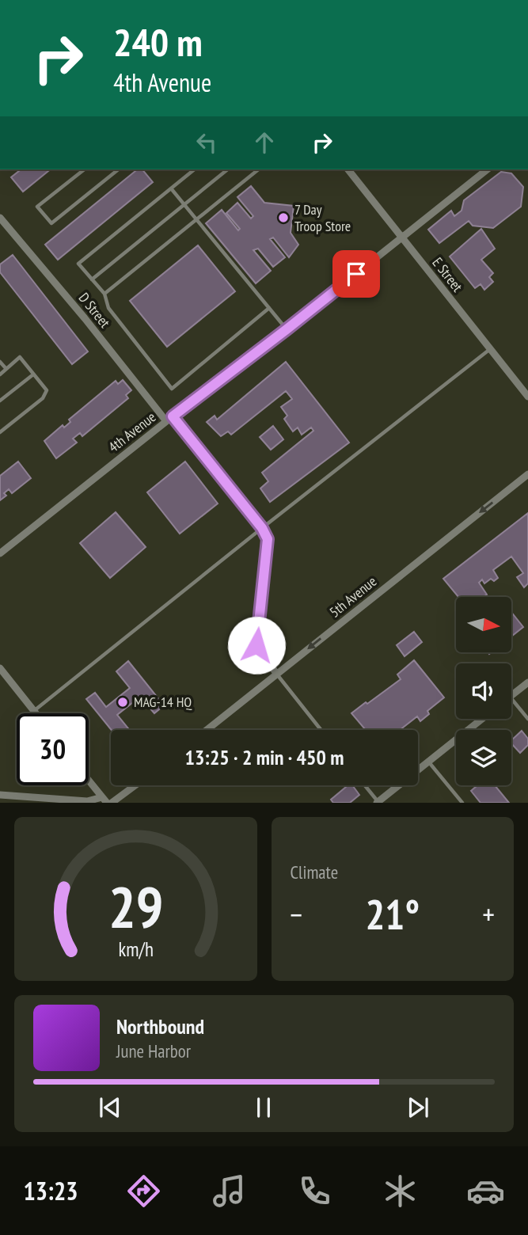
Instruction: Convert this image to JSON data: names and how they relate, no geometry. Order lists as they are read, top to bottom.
{
  "streets": {
    "street": [
      "E Street",
      "D Street",
      "4th Avenue",
      "5th Avenue"
    ]
  },
  "crossings": [
    ["E Street", "4th Avenue"],
    ["D Street", "4th Avenue"]
  ],
  "one_way": ["5th Avenue"],
  "places": ["7 Day Troop Store", "MAG-14 HQ"],
  "north": "right",
  "page": {
    "turn": ["240 m", "4th Avenue"],
    "limit": "30",
    "trip": "13:25 · 2 min · 450 m",
    "tile": "Climate",
    "heat": ["−", "21°", "+"],
    "song": ["Northbound", "June Harbor"],
    "tabs": "13:23",
    "gauge": ["29", "km/h"]
  }
}
